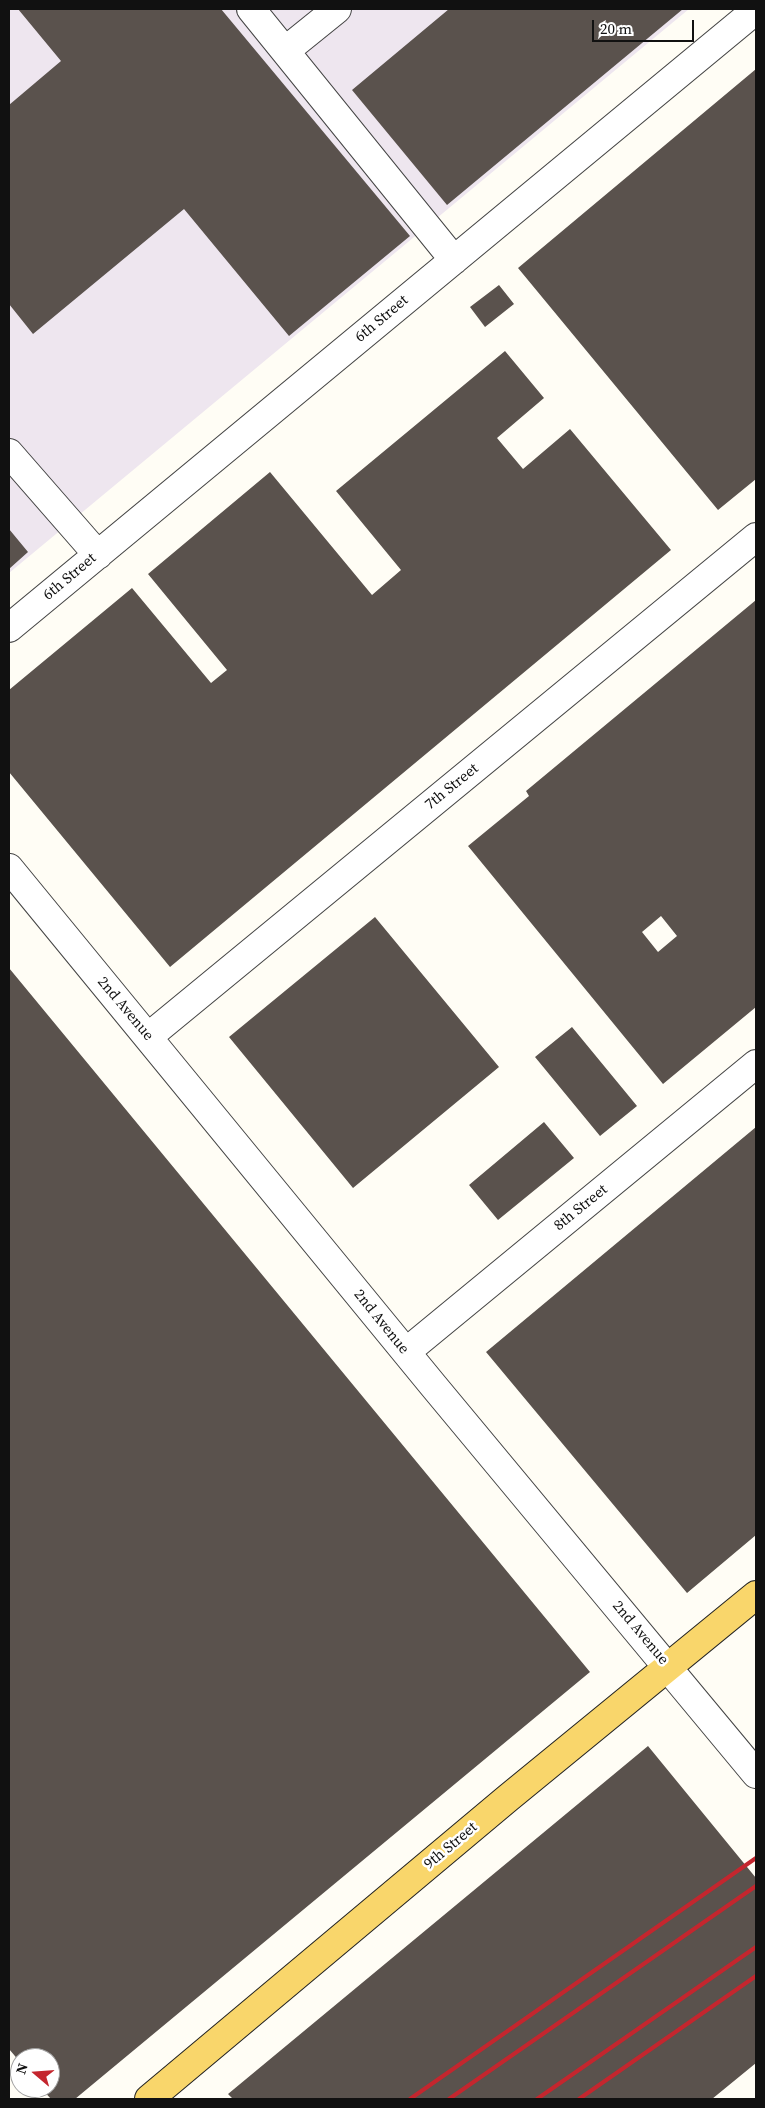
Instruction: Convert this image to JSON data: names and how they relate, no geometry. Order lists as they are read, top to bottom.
{
  "streets": {
    "main road": ["9th Street"],
    "street": [
      "6th Street",
      "7th Street",
      "2nd Avenue",
      "8th Street"
    ]
  },
  "crossings": [
    ["7th Street", "2nd Avenue"],
    ["2nd Avenue", "8th Street"],
    ["2nd Avenue", "9th Street"]
  ],
  "scale_bar": "20 m",
  "north": "left"
}
